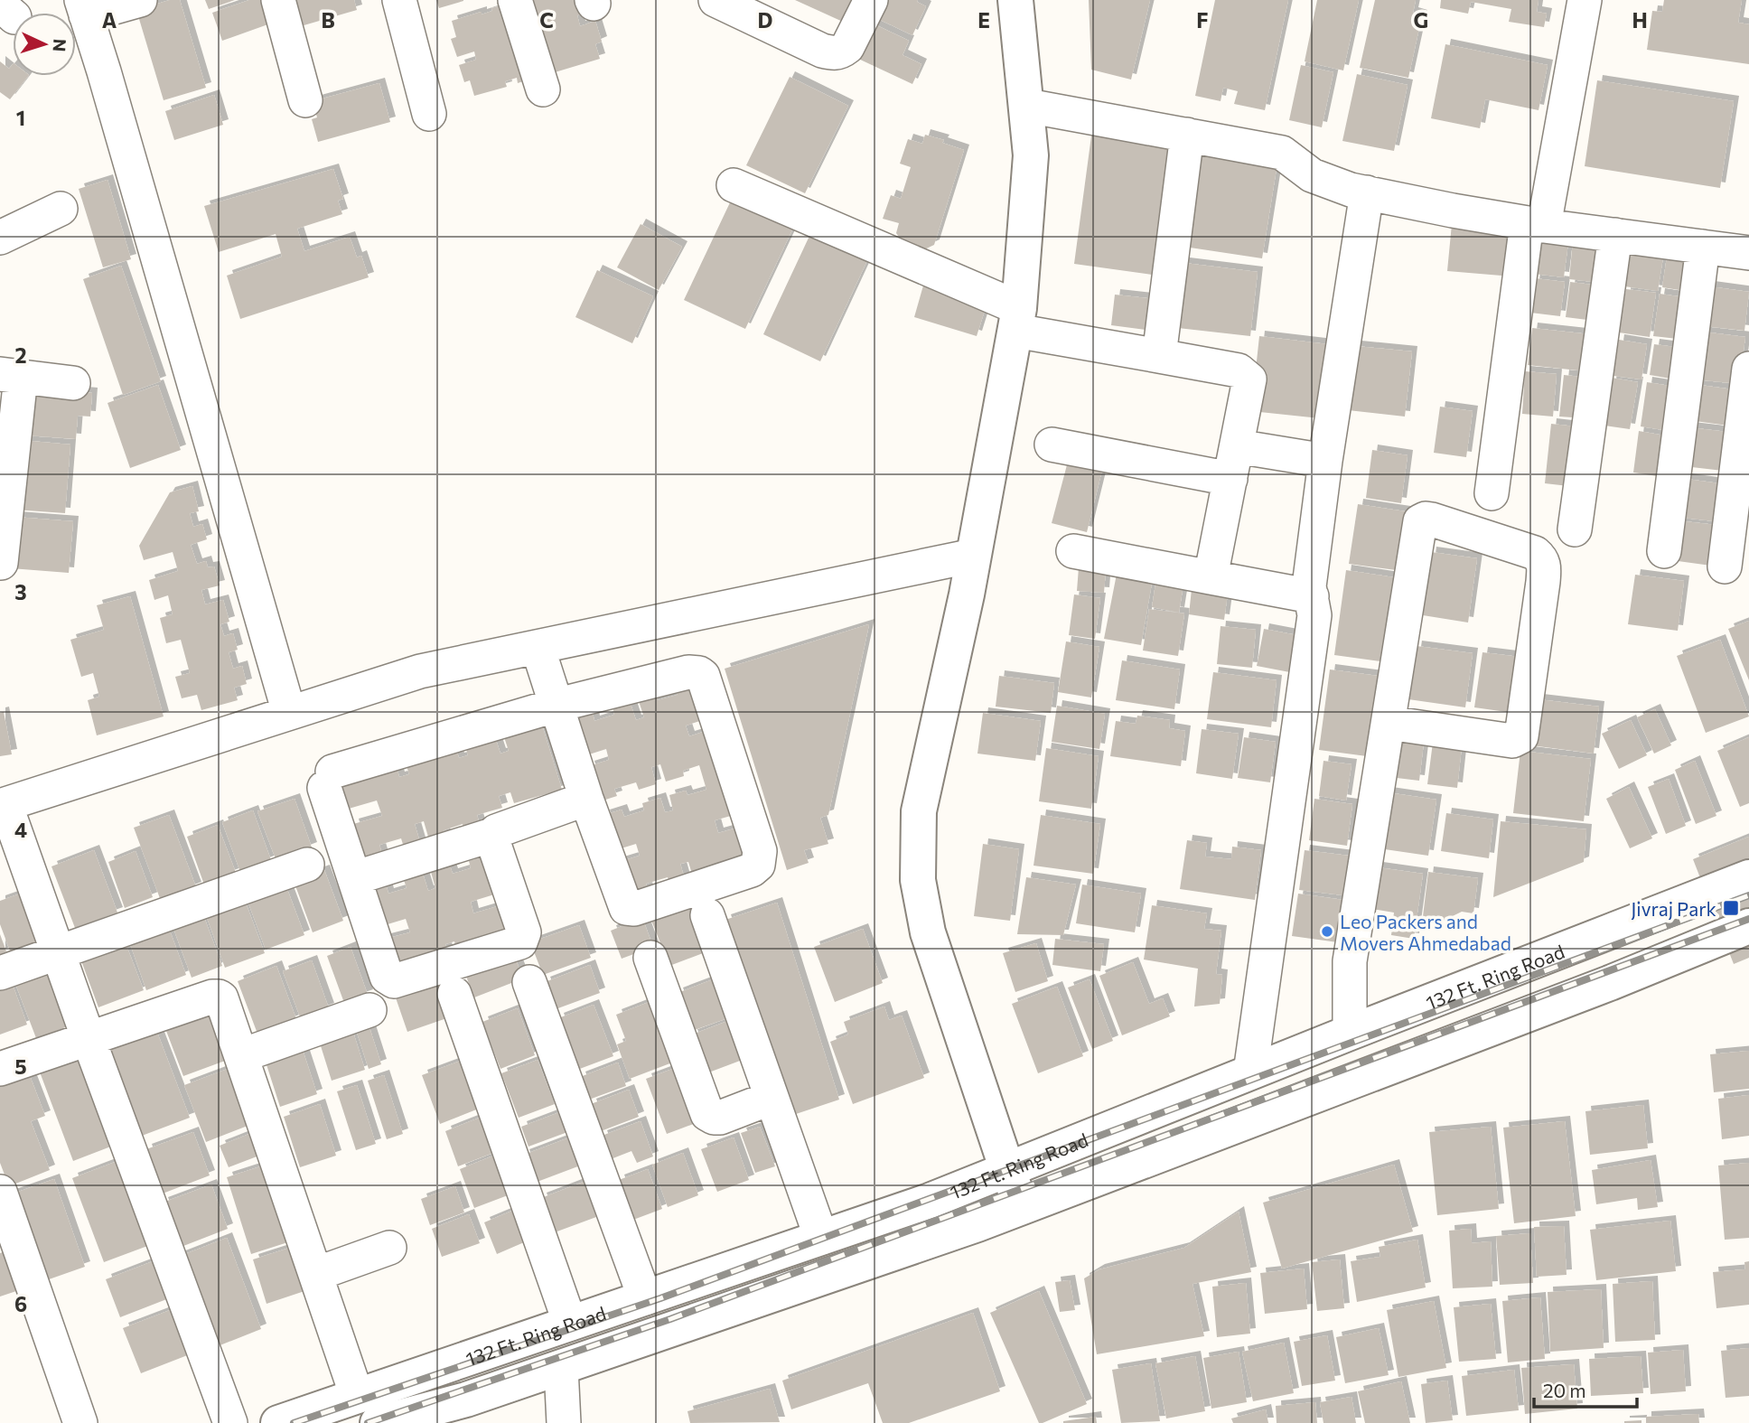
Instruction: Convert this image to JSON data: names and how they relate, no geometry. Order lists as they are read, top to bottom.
{
  "streets": {
    "main road": ["132 Ft. Ring Road"]
  },
  "places": {
    "transit": ["Jivraj Park"],
    "other": ["Leo Packers and Movers Ahmedabad"]
  },
  "scale_bar": "20 m",
  "north": "right",
  "grid": {
    "columns": [
      "A",
      "B",
      "C",
      "D",
      "E",
      "F",
      "G",
      "H"
    ],
    "rows": [
      "1",
      "2",
      "3",
      "4",
      "5",
      "6"
    ]
  }
}
